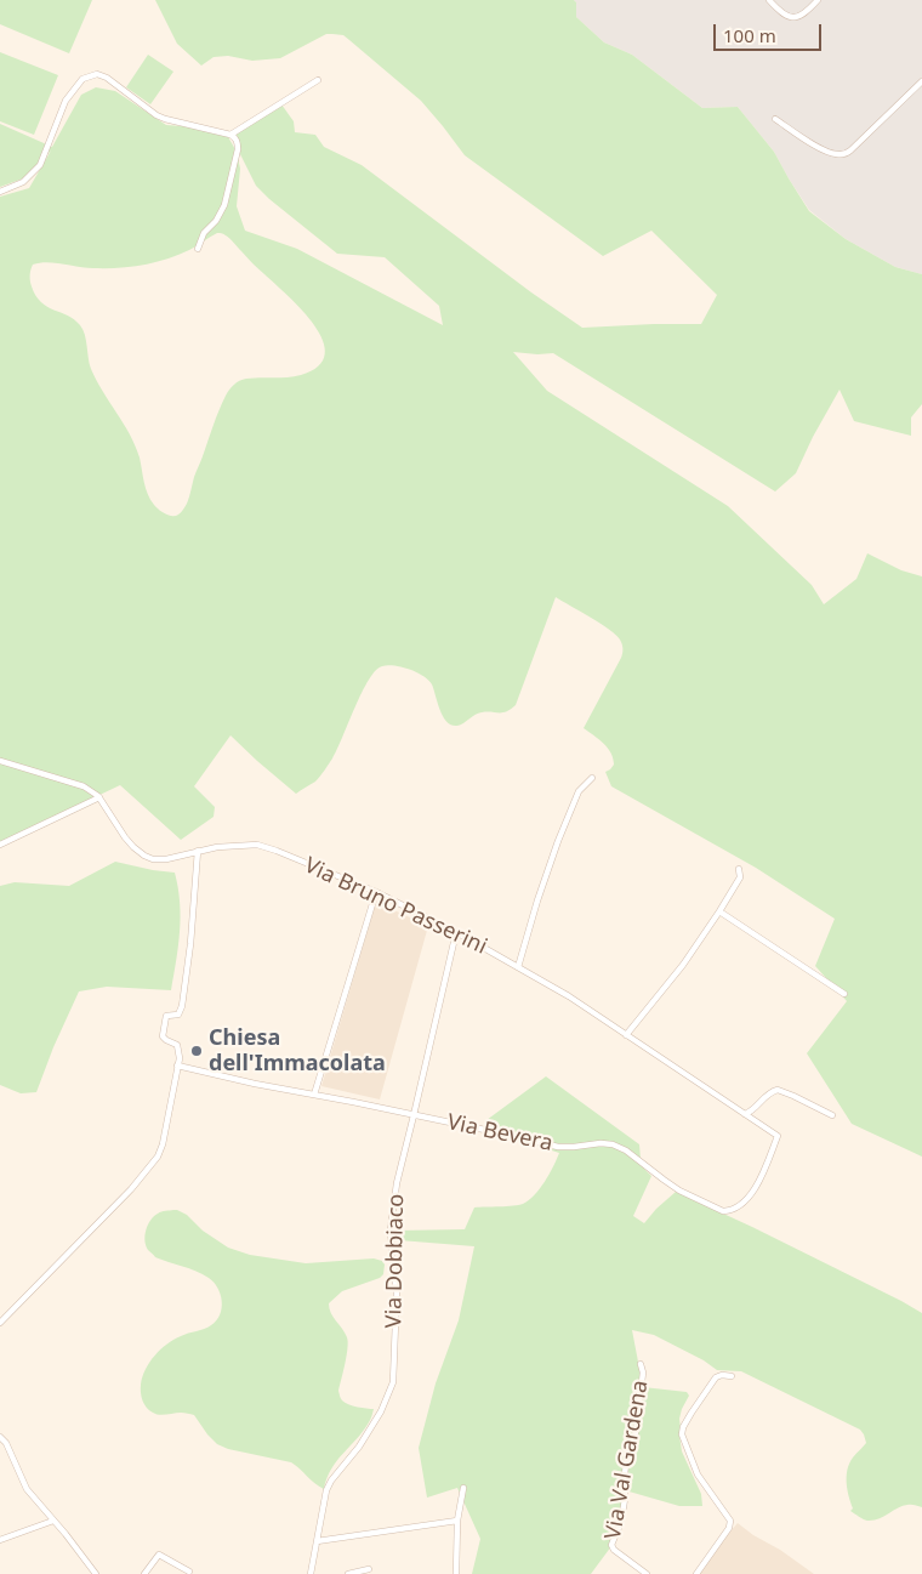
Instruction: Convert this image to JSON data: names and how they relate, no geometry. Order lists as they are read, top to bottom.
{
  "streets": {
    "street": [
      "Via Bruno Passerini",
      "Via Bevera",
      "Via Dobbiaco",
      "Via Val Gardena"
    ]
  },
  "crossings": [
    ["Via Bruno Passerini", "Via Bevera"],
    ["Via Bruno Passerini", "Via Dobbiaco"],
    ["Via Bevera", "Via Dobbiaco"]
  ],
  "places": ["Chiesa dell'Immacolata"],
  "scale_bar": "100 m"
}
